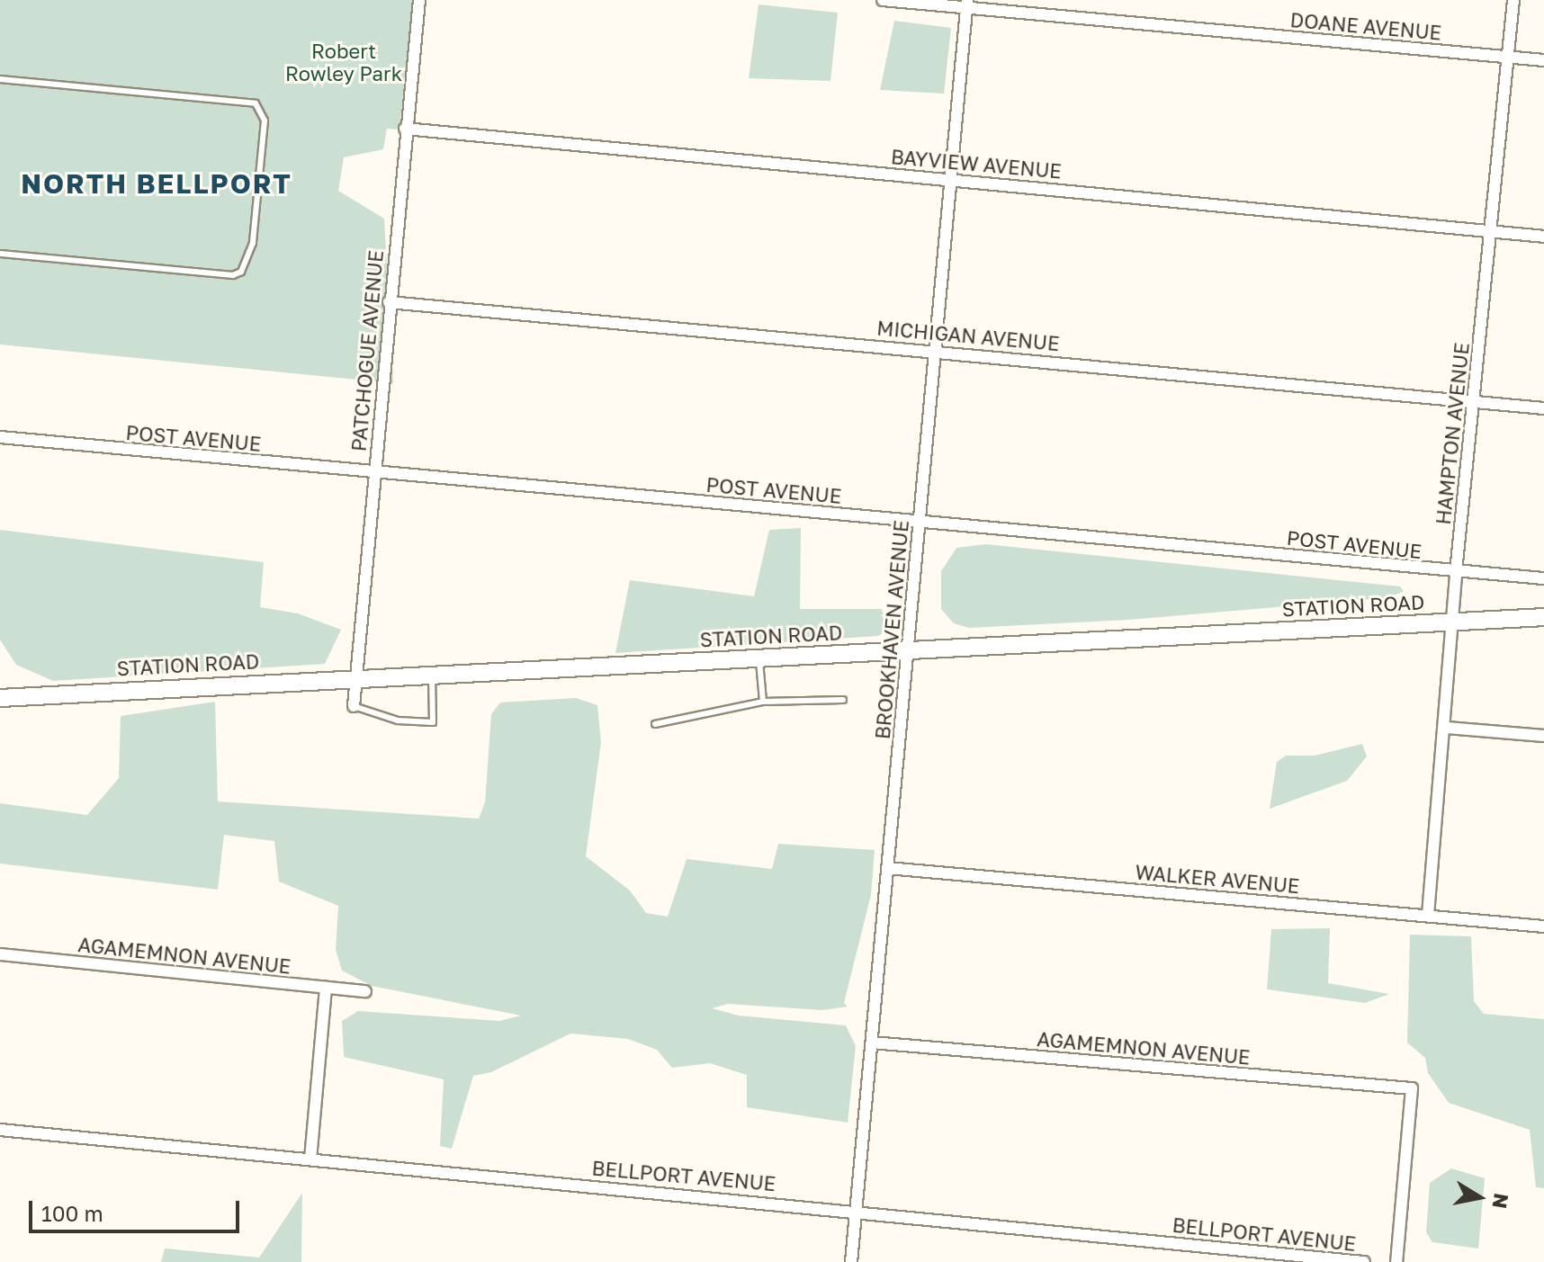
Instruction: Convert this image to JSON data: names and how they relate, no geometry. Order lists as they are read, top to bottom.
{
  "streets": {
    "main road": ["STATION ROAD"],
    "street": [
      "DOANE AVENUE",
      "BAYVIEW AVENUE",
      "MICHIGAN AVENUE",
      "PATCHOGUE AVENUE",
      "HAMPTON AVENUE",
      "POST AVENUE",
      "BROOKHAVEN AVENUE",
      "WALKER AVENUE",
      "AGAMEMNON AVENUE",
      "BELLPORT AVENUE"
    ]
  },
  "crossings": [
    ["DOANE AVENUE", "HAMPTON AVENUE"],
    ["DOANE AVENUE", "BROOKHAVEN AVENUE"],
    ["BAYVIEW AVENUE", "PATCHOGUE AVENUE"],
    ["BAYVIEW AVENUE", "HAMPTON AVENUE"],
    ["BAYVIEW AVENUE", "BROOKHAVEN AVENUE"],
    ["MICHIGAN AVENUE", "PATCHOGUE AVENUE"],
    ["MICHIGAN AVENUE", "HAMPTON AVENUE"],
    ["MICHIGAN AVENUE", "BROOKHAVEN AVENUE"],
    ["PATCHOGUE AVENUE", "POST AVENUE"],
    ["PATCHOGUE AVENUE", "STATION ROAD"],
    ["HAMPTON AVENUE", "POST AVENUE"],
    ["HAMPTON AVENUE", "STATION ROAD"],
    ["HAMPTON AVENUE", "WALKER AVENUE"],
    ["POST AVENUE", "BROOKHAVEN AVENUE"],
    ["STATION ROAD", "BROOKHAVEN AVENUE"],
    ["BROOKHAVEN AVENUE", "WALKER AVENUE"],
    ["BROOKHAVEN AVENUE", "AGAMEMNON AVENUE"],
    ["BROOKHAVEN AVENUE", "BELLPORT AVENUE"]
  ],
  "districts": ["NORTH BELLPORT"],
  "parks": ["Robert Rowley Park"],
  "scale_bar": "100 m",
  "north": "right"
}
